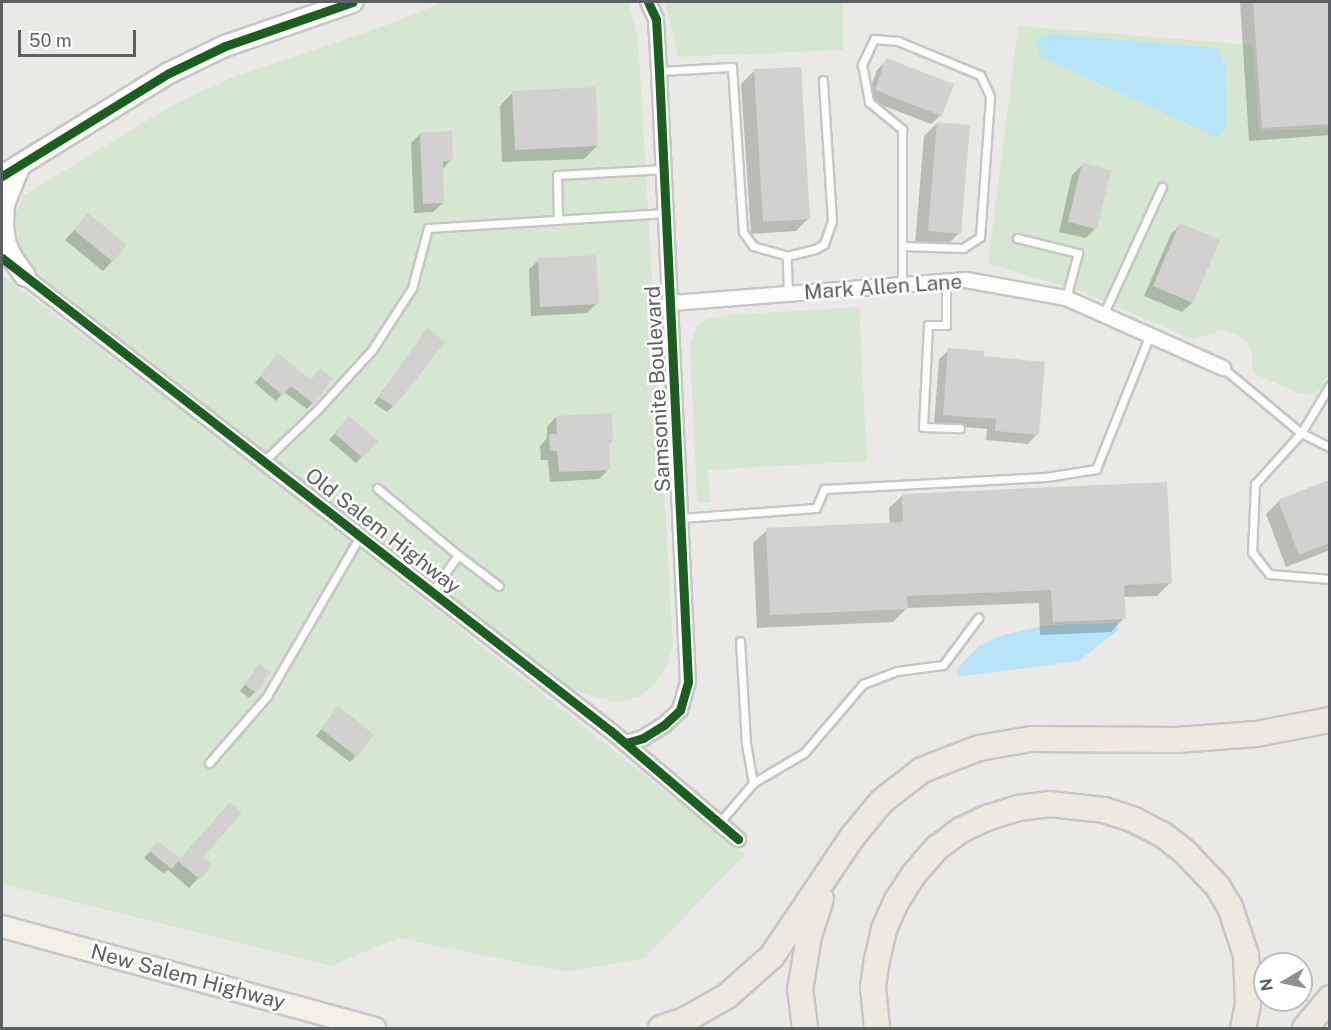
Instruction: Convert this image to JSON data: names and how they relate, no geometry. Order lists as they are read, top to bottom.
{
  "streets": {
    "main road": ["New Salem Highway"],
    "street": ["Mark Allen Lane", "Samsonite Boulevard", "Old Salem Highway"]
  },
  "crossings": [
    ["Mark Allen Lane", "Samsonite Boulevard"],
    ["Samsonite Boulevard", "Old Salem Highway"]
  ],
  "scale_bar": "50 m",
  "north": "left"
}
